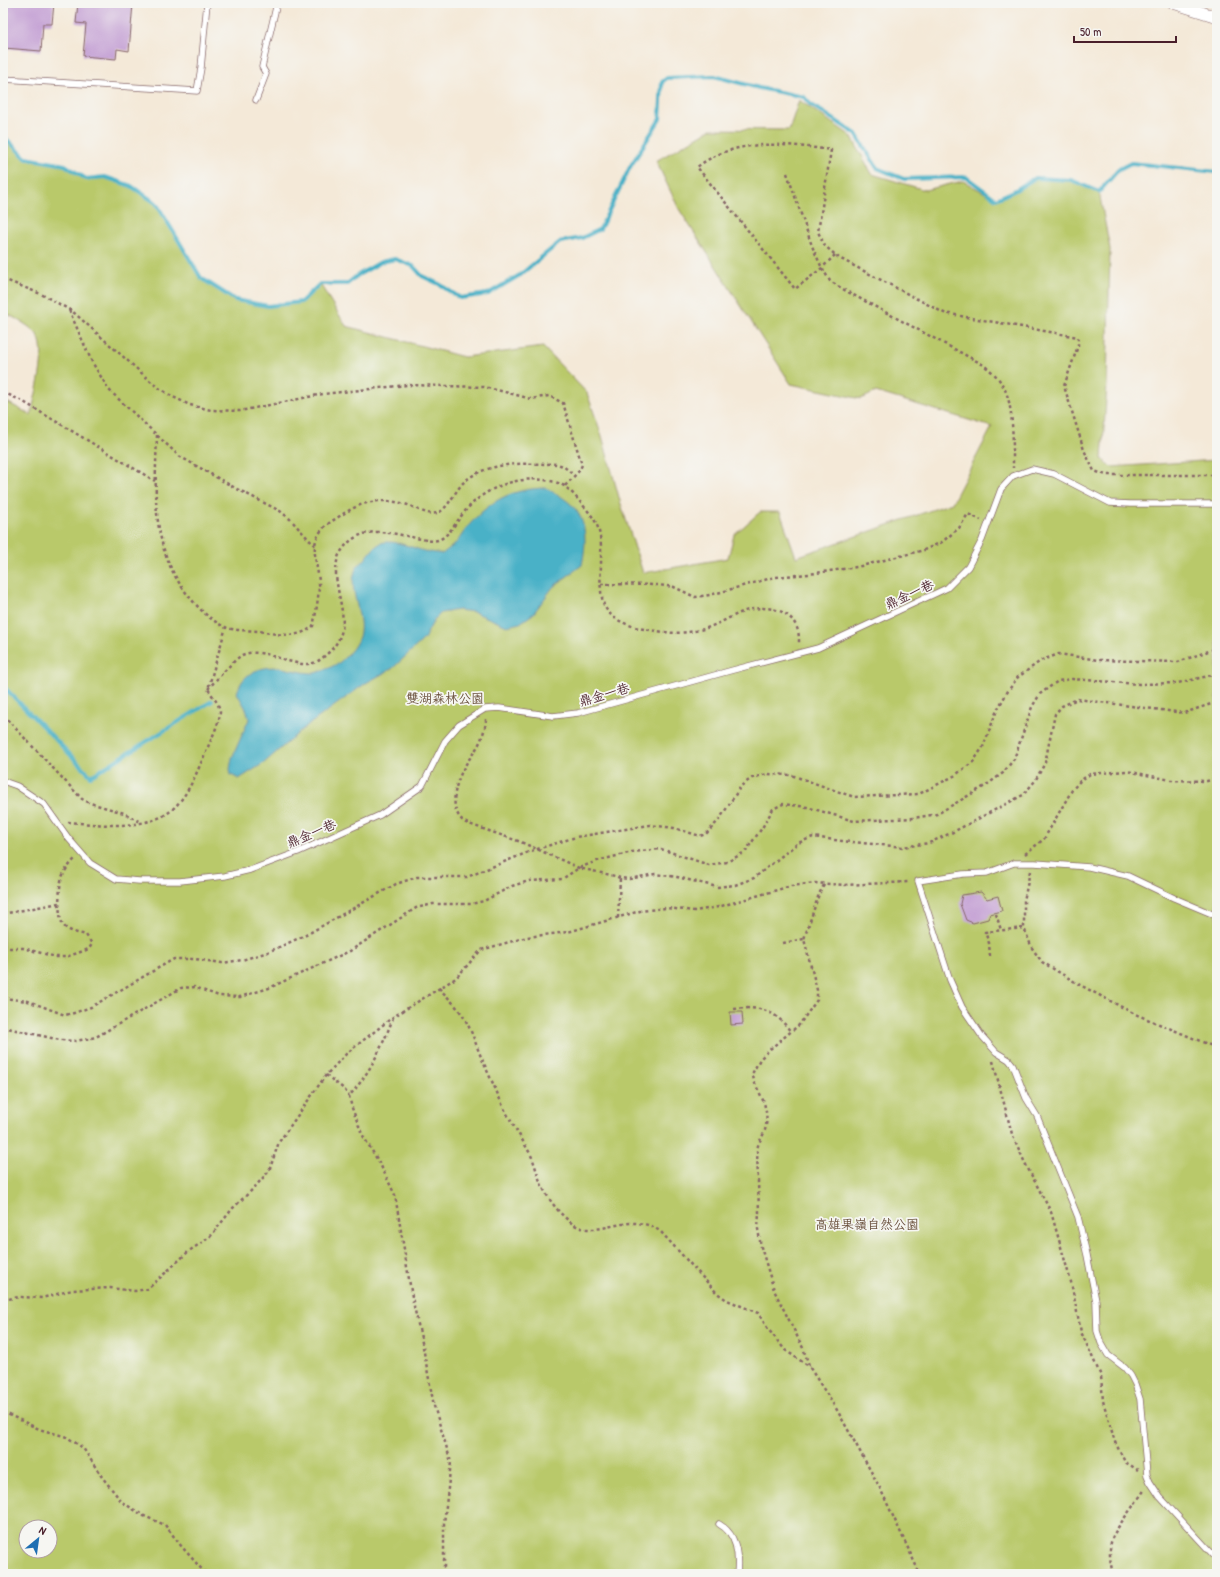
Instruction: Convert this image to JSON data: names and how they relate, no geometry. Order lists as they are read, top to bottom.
{
  "streets": {
    "lane": ["鼎金一巷"]
  },
  "parks": ["雙湖森林公園", "高雄果嶺自然公園"],
  "scale_bar": "50 m",
  "north": "top right"
}
